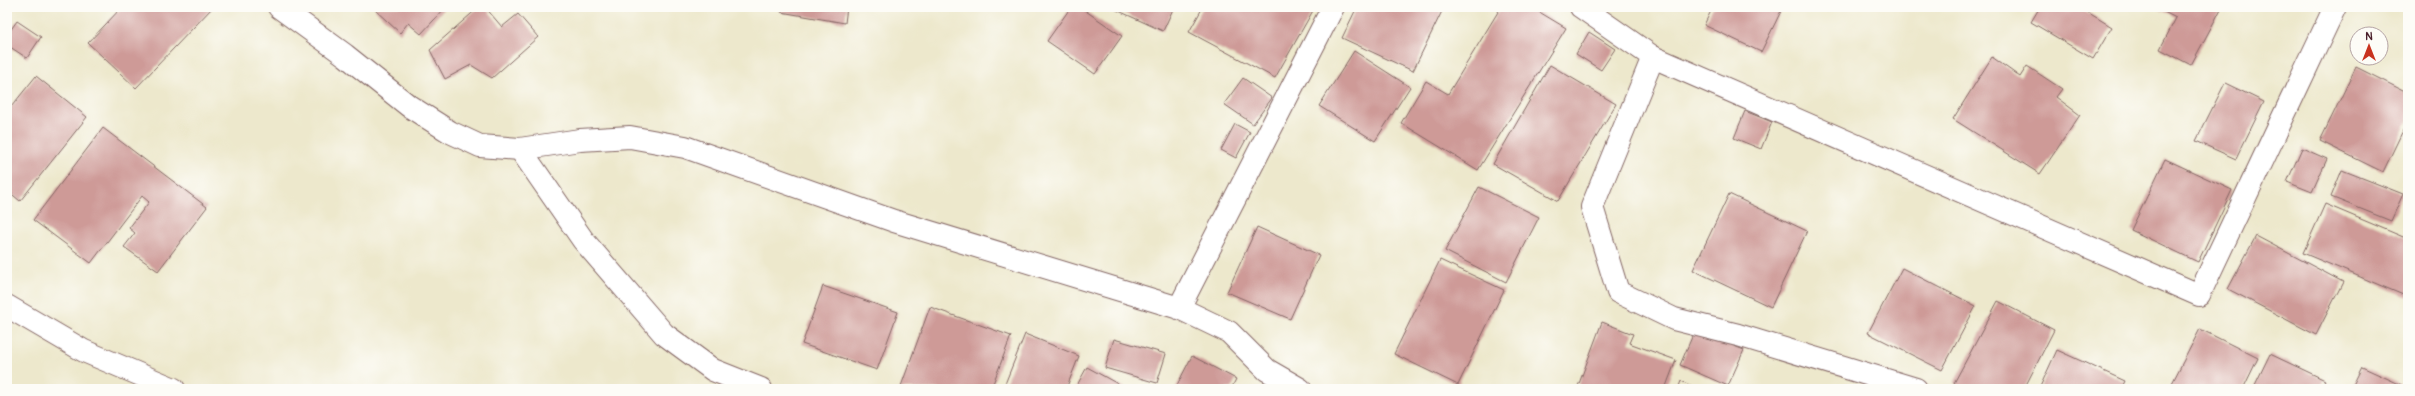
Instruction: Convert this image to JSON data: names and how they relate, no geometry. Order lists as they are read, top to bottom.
{
  "north": "top"
}
